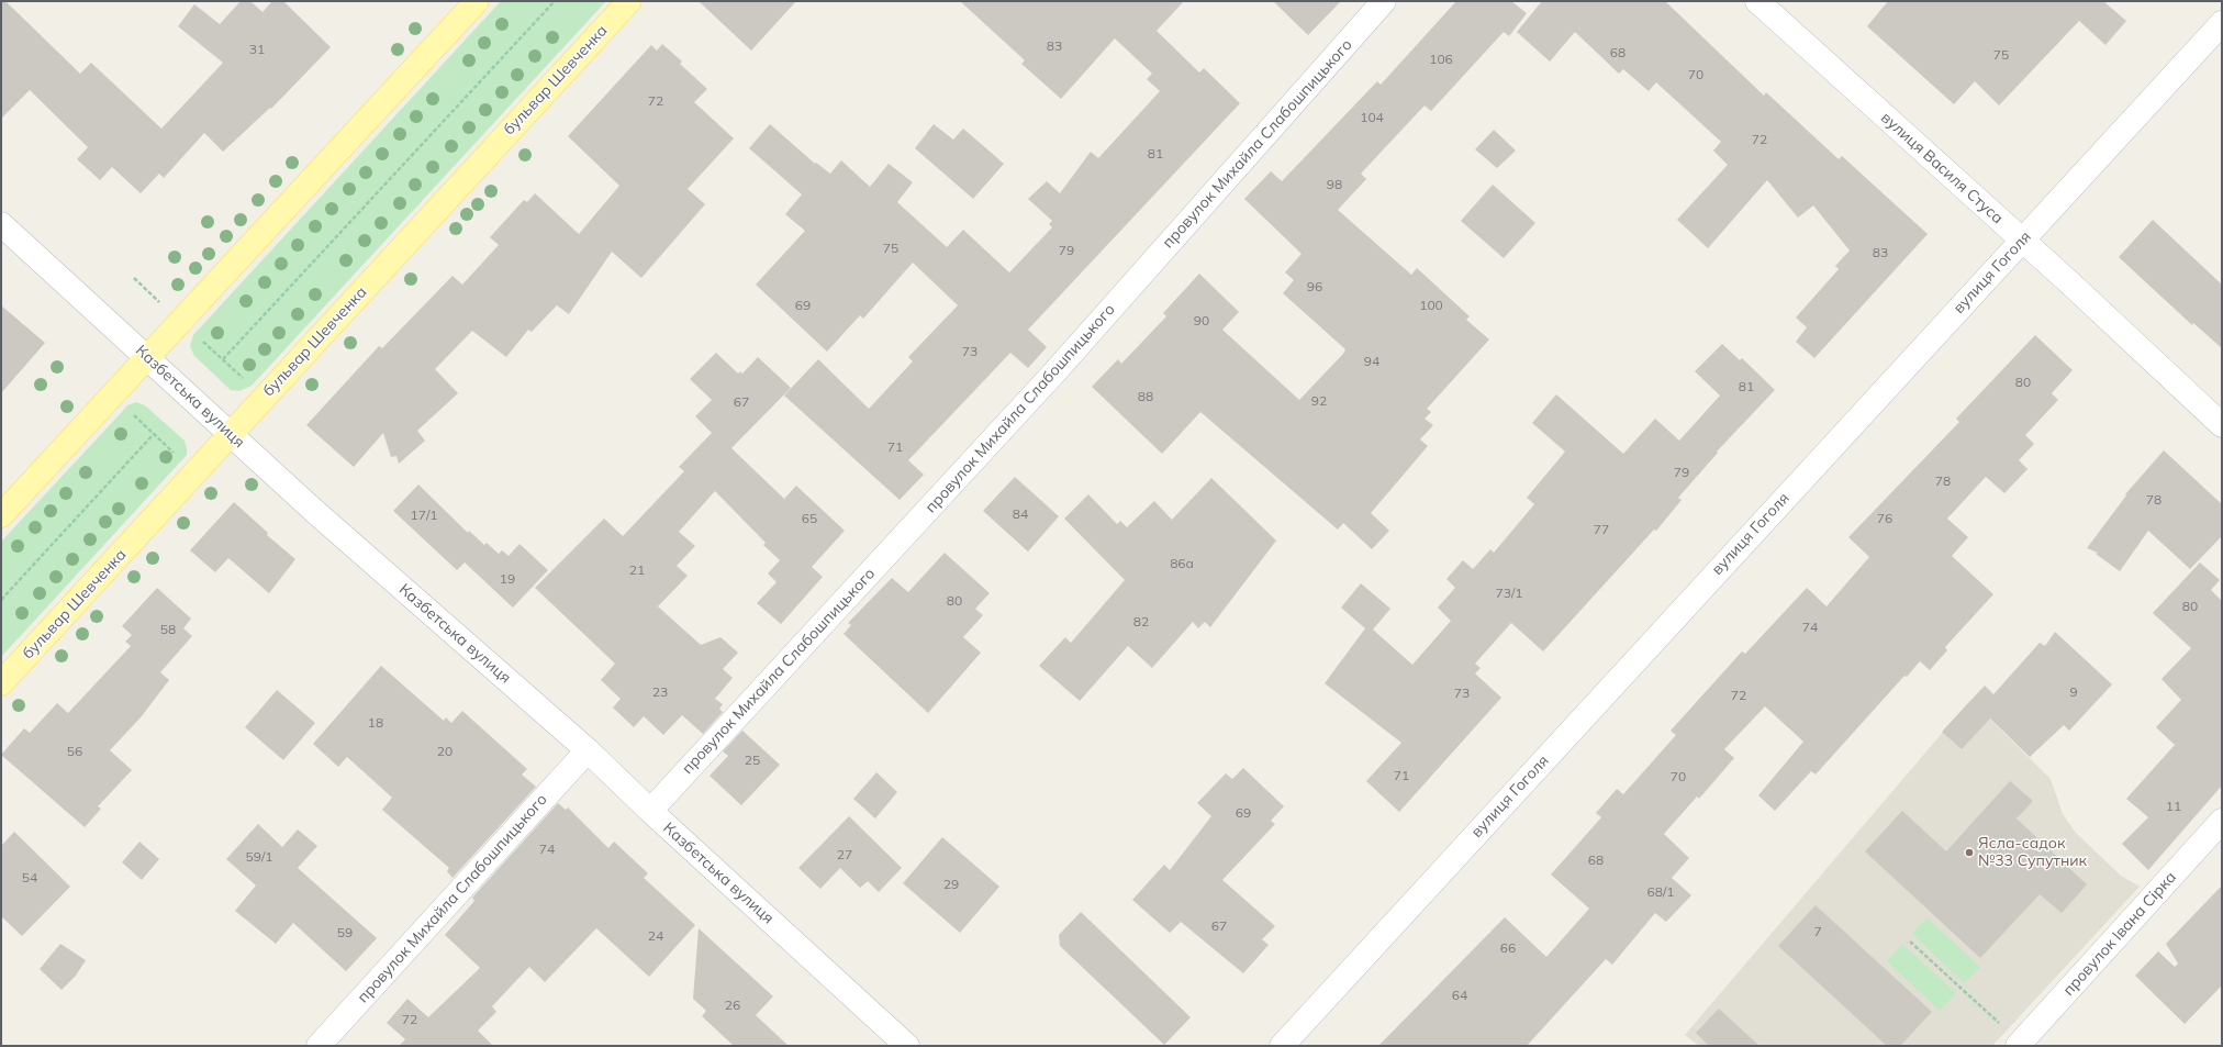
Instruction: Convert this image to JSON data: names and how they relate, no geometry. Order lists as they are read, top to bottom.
{
  "streets": {
    "main road": ["бульвар Шевченка"],
    "street": [
      "провулок Михайла Слабошпицького",
      "вулиця Василя Стуса",
      "вулиця Гоголя",
      "Казбетська вулиця",
      "провулок Івана Сірка"
    ]
  },
  "crossings": [
    ["бульвар Шевченка", "Казбетська вулиця"],
    ["провулок Михайла Слабошпицького", "Казбетська вулиця"],
    ["вулиця Василя Стуса", "вулиця Гоголя"]
  ],
  "places": ["Ясла-садок №33 Супутник"],
  "house_numbers": [
    "83",
    "31",
    "68",
    "75",
    "106",
    "70",
    "72",
    "104",
    "72",
    "81",
    "98",
    "75",
    "79",
    "83",
    "96",
    "69",
    "100",
    "90",
    "73",
    "94",
    "80",
    "81",
    "88",
    "92",
    "67",
    "71",
    "79",
    "78",
    "78",
    "84",
    "17/1",
    "65",
    "76",
    "77",
    "86а",
    "21",
    "19",
    "73/1",
    "80",
    "80",
    "82",
    "74",
    "58",
    "23",
    "9",
    "73",
    "72",
    "18",
    "56",
    "20",
    "25",
    "71",
    "70",
    "11",
    "69",
    "74",
    "27",
    "59/1",
    "68",
    "54",
    "29",
    "68/1",
    "67",
    "7",
    "59",
    "24",
    "66",
    "64",
    "26",
    "72"
  ]
}
